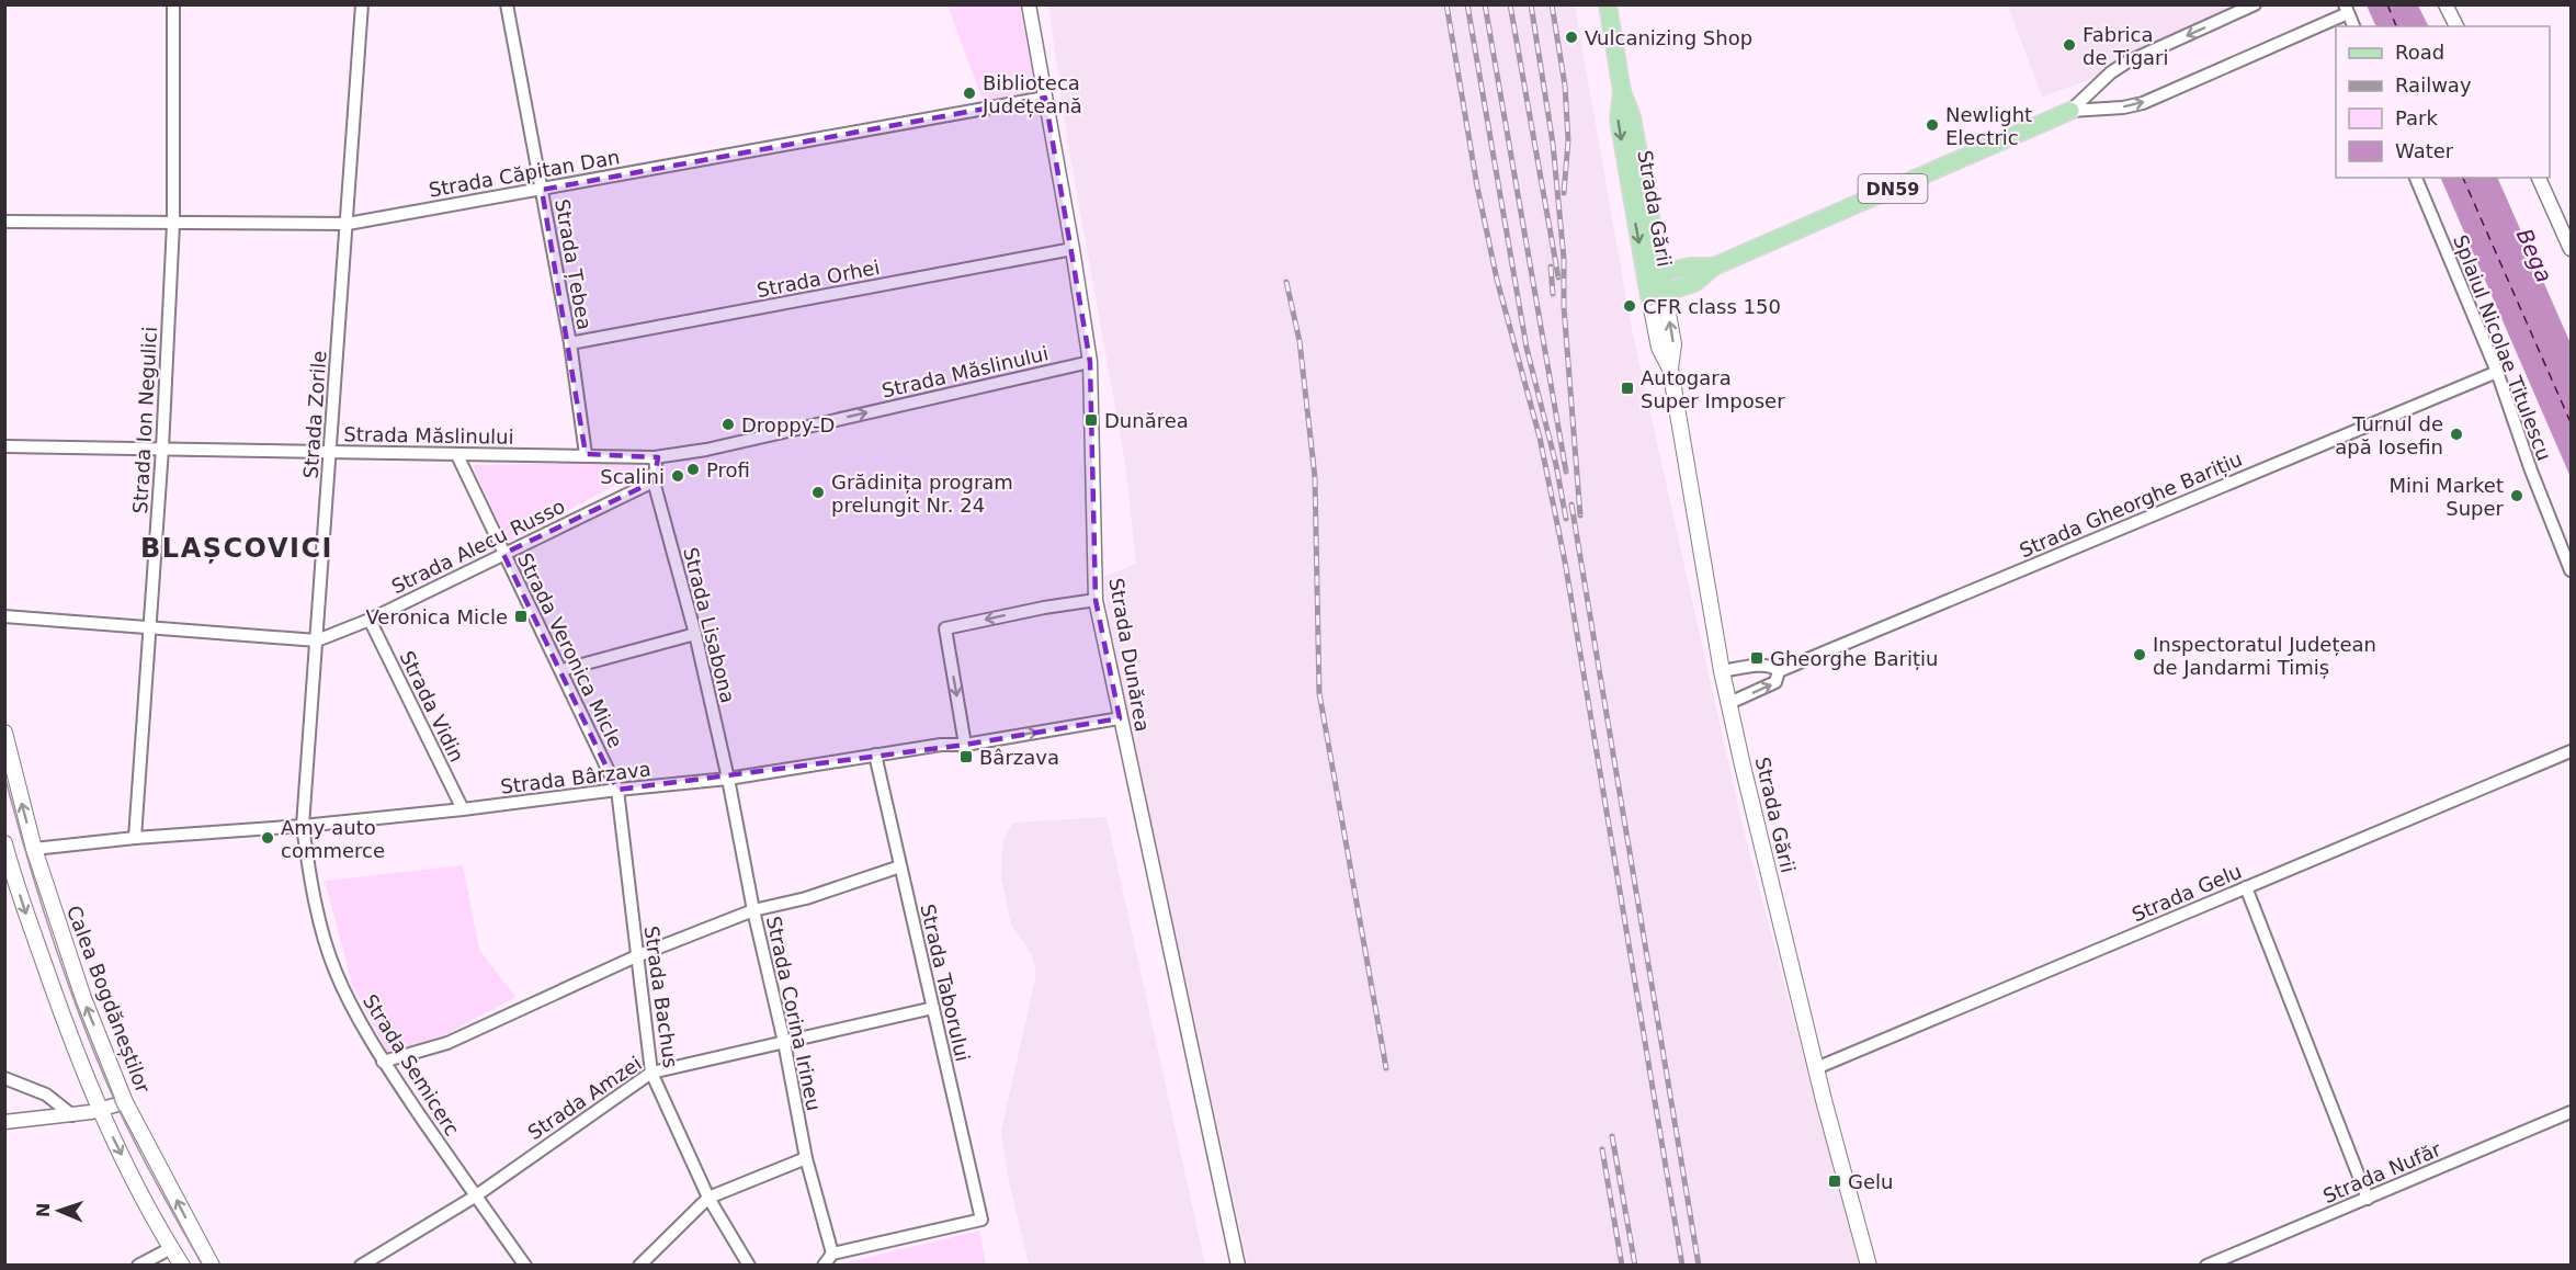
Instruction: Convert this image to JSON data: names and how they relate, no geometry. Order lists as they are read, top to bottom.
{
  "streets": {
    "main road": ["DN59", "Strada Gării", "Calea Bogdăneștilor"],
    "street": [
      "Strada Căpitan Dan",
      "Strada Țebea",
      "Strada Orhei",
      "Splaiul Nicolae Titulescu",
      "Strada Măslinului",
      "Strada Zorile",
      "Strada Ion Negulici",
      "Strada Gheorghe Barițiu",
      "Strada Alecu Russo",
      "Strada Lisabona",
      "Strada Veronica Micle",
      "Strada Dunărea",
      "Strada Vidin",
      "Strada Bârzava",
      "Strada Gelu",
      "Strada Taborului",
      "Strada Bachus",
      "Strada Corina Irineu",
      "Strada Semicerc",
      "Strada Amzei",
      "Strada Nufăr"
    ]
  },
  "crossings": [
    ["Strada Căpitan Dan", "Strada Țebea"],
    ["Strada Căpitan Dan", "Strada Zorile"],
    ["Strada Căpitan Dan", "Strada Ion Negulici"],
    ["Strada Căpitan Dan", "Strada Dunărea"],
    ["DN59", "Strada Gării"],
    ["Strada Gării", "Strada Gheorghe Barițiu"],
    ["Strada Gării", "Strada Gelu"],
    ["Strada Țebea", "Strada Orhei"],
    ["Strada Țebea", "Strada Măslinului"],
    ["Strada Orhei", "Strada Dunărea"],
    ["Splaiul Nicolae Titulescu", "Strada Gheorghe Barițiu"],
    ["Strada Măslinului", "Strada Zorile"],
    ["Strada Măslinului", "Strada Ion Negulici"],
    ["Strada Măslinului", "Strada Veronica Micle"],
    ["Strada Măslinului", "Strada Dunărea"],
    ["Strada Zorile", "Strada Alecu Russo"],
    ["Strada Zorile", "Strada Bârzava"],
    ["Strada Zorile", "Strada Semicerc"],
    ["Strada Ion Negulici", "Strada Bârzava"],
    ["Strada Alecu Russo", "Strada Lisabona"],
    ["Strada Alecu Russo", "Strada Veronica Micle"],
    ["Strada Alecu Russo", "Strada Vidin"],
    ["Strada Lisabona", "Strada Bârzava"],
    ["Strada Lisabona", "Strada Corina Irineu"],
    ["Strada Veronica Micle", "Strada Bârzava"],
    ["Strada Veronica Micle", "Strada Bachus"],
    ["Strada Dunărea", "Strada Bârzava"],
    ["Strada Vidin", "Strada Bârzava"],
    ["Strada Bârzava", "Strada Taborului"],
    ["Strada Bârzava", "Strada Bachus"],
    ["Strada Bârzava", "Calea Bogdăneștilor"],
    ["Strada Bârzava", "Strada Corina Irineu"],
    ["Strada Bârzava", "Strada Semicerc"],
    ["Strada Taborului", "Strada Corina Irineu"],
    ["Strada Taborului", "Strada Amzei"],
    ["Strada Bachus", "Strada Amzei"],
    ["Strada Corina Irineu", "Strada Amzei"],
    ["Strada Semicerc", "Strada Amzei"]
  ],
  "one_way": ["Strada Măslinului"],
  "districts": ["BLAȘCOVICI"],
  "water": ["Bega"],
  "places": {
    "other": [
      "Vulcanizing Shop",
      "Fabrica de Tigari",
      "Biblioteca Județeană",
      "Newlight Electric",
      "CFR class 150",
      "Droppy-D",
      "Turnul de apă Iosefin",
      "Profi",
      "Scalini",
      "Grădinița program prelungit Nr. 24",
      "Mini Market Super",
      "Inspectoratul Județean de Jandarmi Timiș",
      "Amy auto commerce"
    ],
    "transit": [
      "Autogara Super Imposer",
      "Dunărea",
      "Veronica Micle",
      "Gheorghe Barițiu",
      "Bârzava",
      "Gelu"
    ]
  },
  "legend": [
    "Road",
    "Railway",
    "Park",
    "Water"
  ],
  "north": "left"
}
